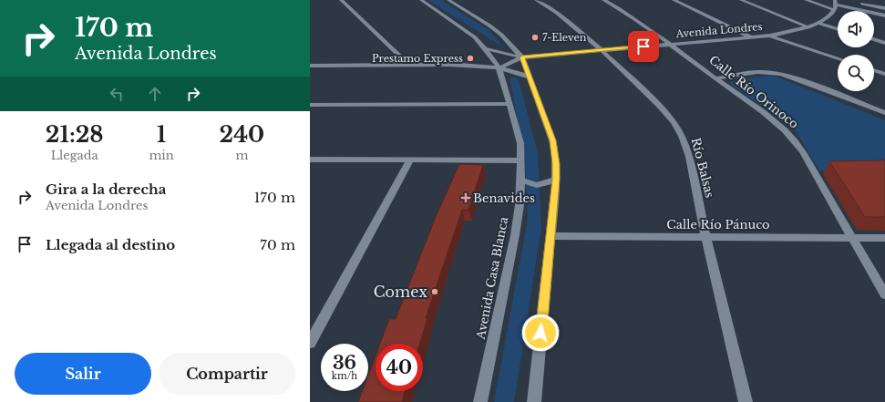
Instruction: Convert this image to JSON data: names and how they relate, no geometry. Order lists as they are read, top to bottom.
{
  "streets": {
    "street": [
      "Avenida Londres",
      "Calle Río Orinoco",
      "Río Balsas",
      "Calle Río Pánuco",
      "Avenida Casa Blanca"
    ]
  },
  "crossings": [
    ["Avenida Londres", "Calle Río Orinoco"],
    ["Avenida Londres", "Río Balsas"],
    ["Calle Río Orinoco", "Calle Río Pánuco"],
    ["Río Balsas", "Calle Río Pánuco"]
  ],
  "places": {
    "other": ["7-Eleven", "Prestamo Express", "Comex"],
    "health": ["Benavides"]
  },
  "page": {
    "turn": ["170 m", "Avenida Londres"],
    "eta": [
      "21:28",
      "Llegada",
      "1",
      "min",
      "240",
      "m"
    ],
    "list": [
      {
        "name": "Gira a la derecha",
        "note": "Avenida Londres",
        "value": "170 m"
      },
      {
        "name": "Llegada al destino",
        "value": "70 m"
      }
    ],
    "speed": "36 km/h",
    "limit": "40",
    "buttons": ["Salir", "Compartir"]
  }
}
